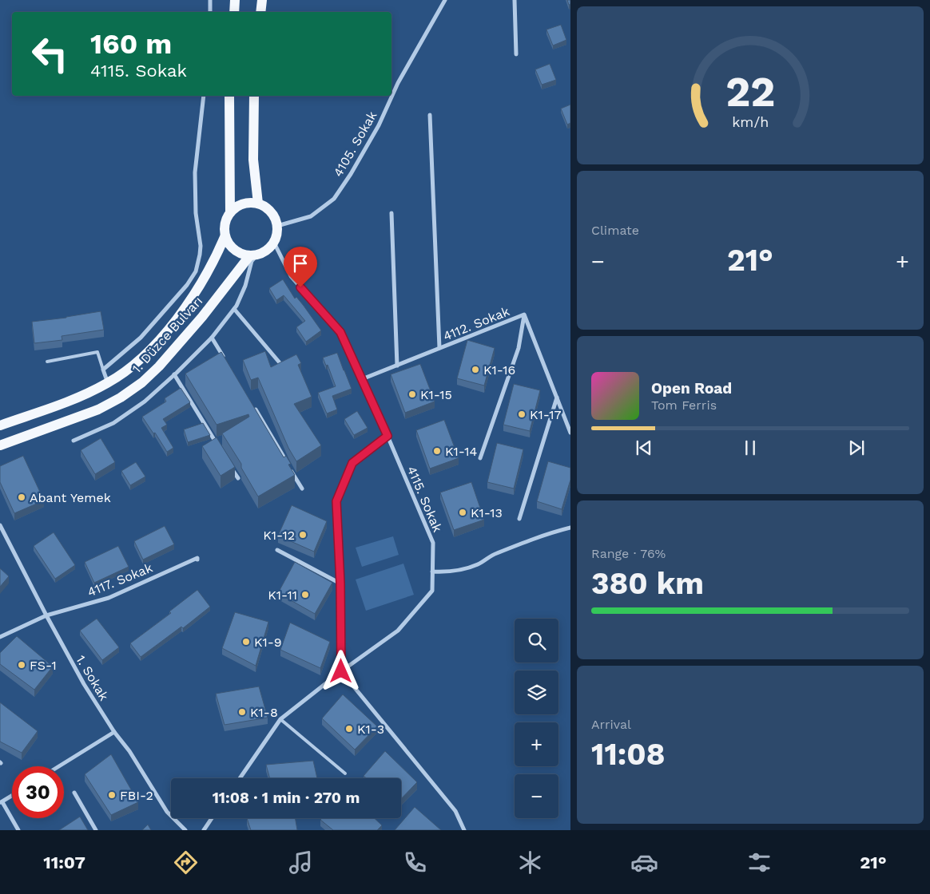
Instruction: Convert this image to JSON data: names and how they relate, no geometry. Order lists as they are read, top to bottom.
{
  "streets": {
    "main road": ["1. Düzce Bulvarı"],
    "street": [
      "4105. Sokak",
      "4112. Sokak",
      "4115. Sokak",
      "4117. Sokak",
      "1. Sokak"
    ]
  },
  "crossings": [
    ["4105. Sokak", "1. Düzce Bulvarı"],
    ["4105. Sokak", "4115. Sokak"],
    ["4112. Sokak", "4115. Sokak"],
    ["1. Düzce Bulvarı", "4115. Sokak"],
    ["4117. Sokak", "1. Sokak"]
  ],
  "places": [
    "K1-16",
    "K1-15",
    "K1-17",
    "K1-14",
    "Abant Yemek",
    "K1-13",
    "K1-12",
    "K1-11",
    "K1-9",
    "FS-1",
    "K1-8",
    "K1-3",
    "FBI-2"
  ],
  "page": {
    "turn": ["160 m", "4115. Sokak"],
    "tile": [
      "Climate",
      ["Range · 76%", "380 km"],
      ["Arrival", "11:08"]
    ],
    "heat": ["−", "21°", "+"],
    "song": ["Open Road", "Tom Ferris"],
    "map_buttons": ["+", "−"],
    "limit": "30",
    "trip": "11:08 · 1 min · 270 m",
    "tabs": ["11:07", "21°"],
    "gauge": ["22", "km/h"]
  }
}
